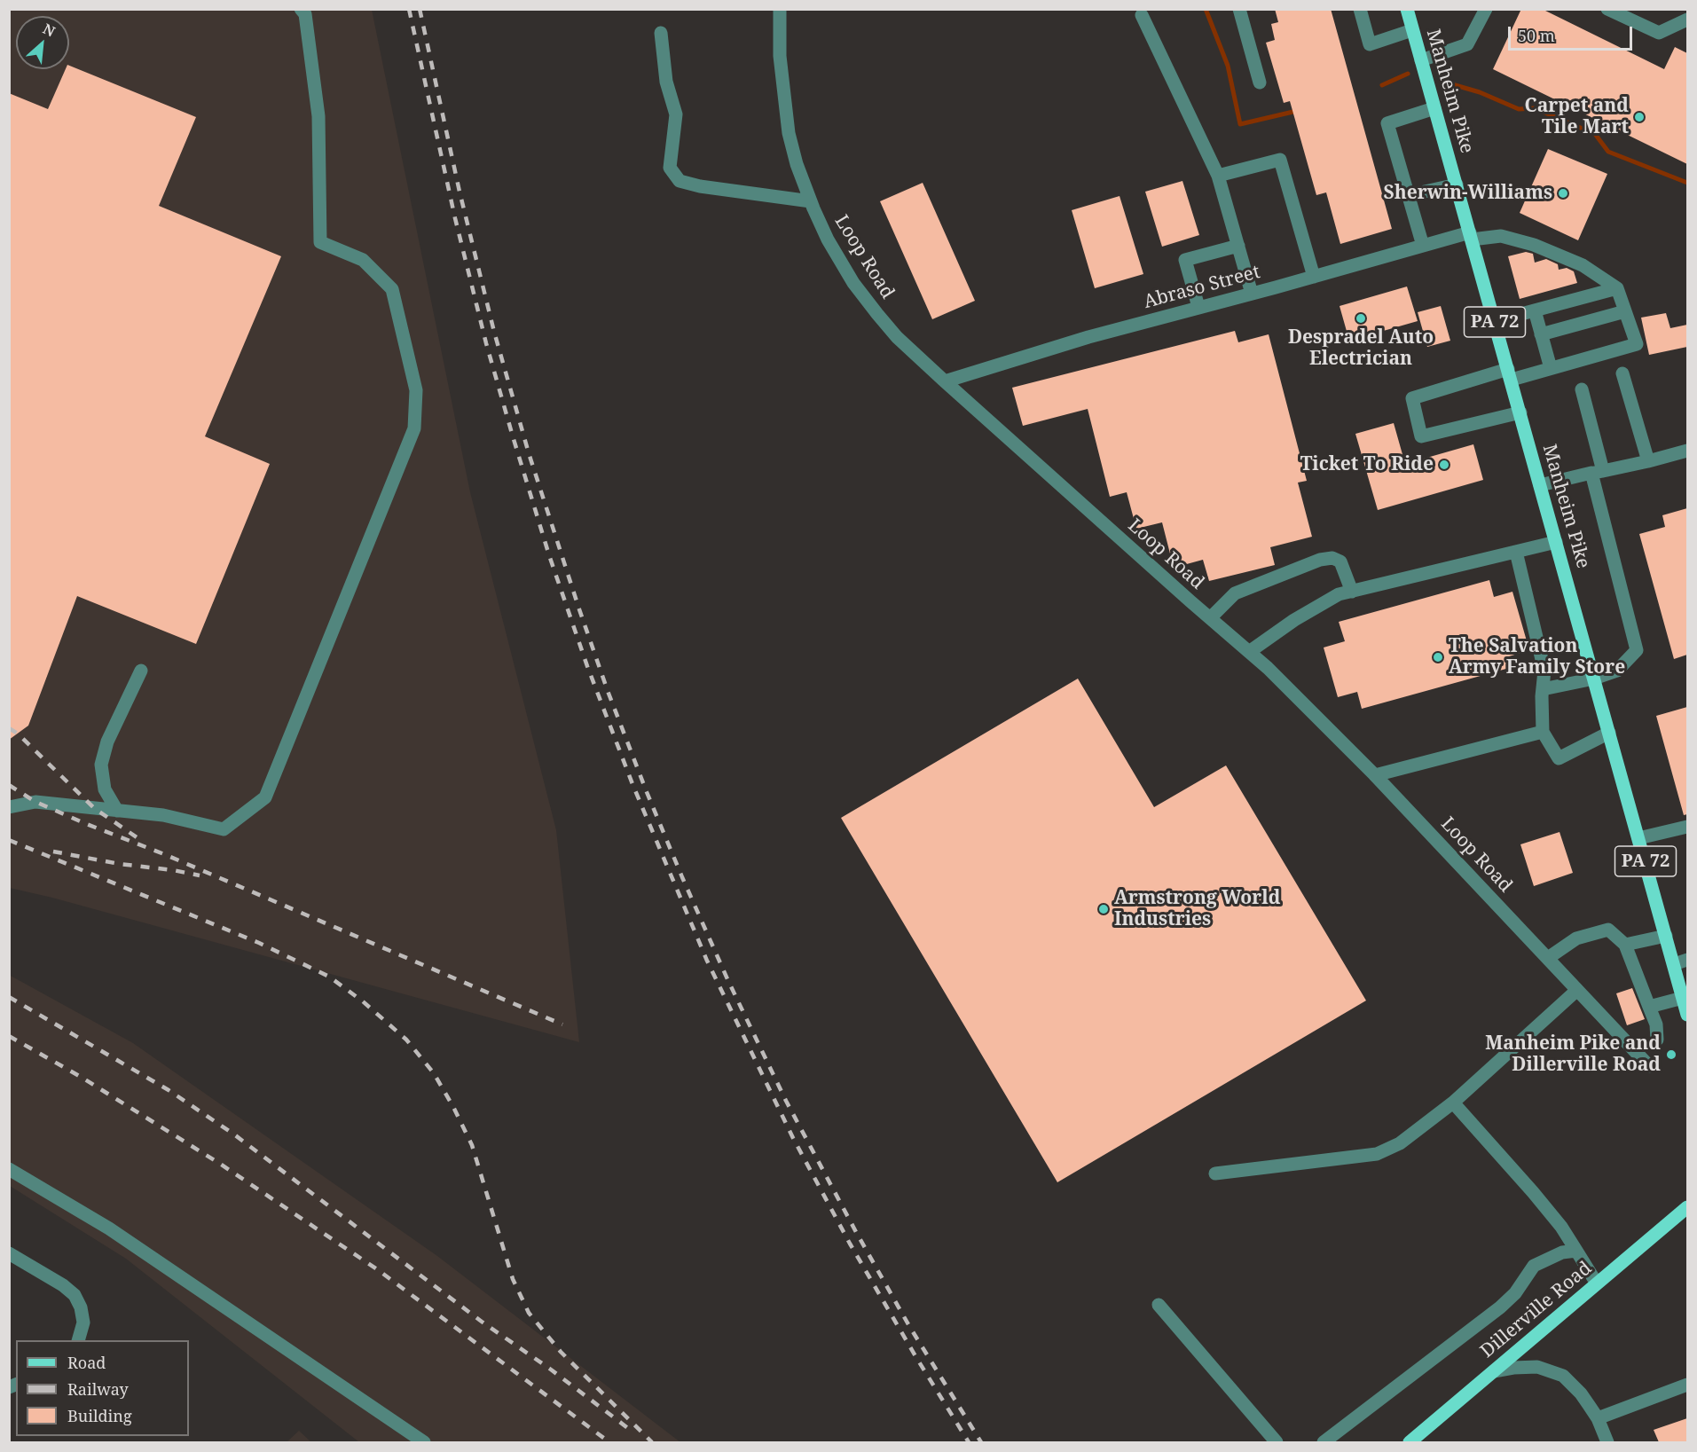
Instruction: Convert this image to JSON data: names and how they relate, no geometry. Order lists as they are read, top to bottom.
{
  "streets": {
    "main road": ["Manheim Pike", "PA 72", "Dillerville Road"],
    "street": ["Loop Road", "Abraso Street"]
  },
  "crossings": [
    ["Manheim Pike", "Abraso Street"],
    ["Loop Road", "Abraso Street"]
  ],
  "places": [
    "Carpet and Tile Mart",
    "Sherwin-Williams",
    "Despradel Auto Electrician",
    "Ticket To Ride",
    "The Salvation Army Family Store",
    "Armstrong World Industries",
    "Manheim Pike and Dillerville Road"
  ],
  "legend": ["Road", "Railway", "Building"],
  "scale_bar": "50 m",
  "north": "top right"
}
